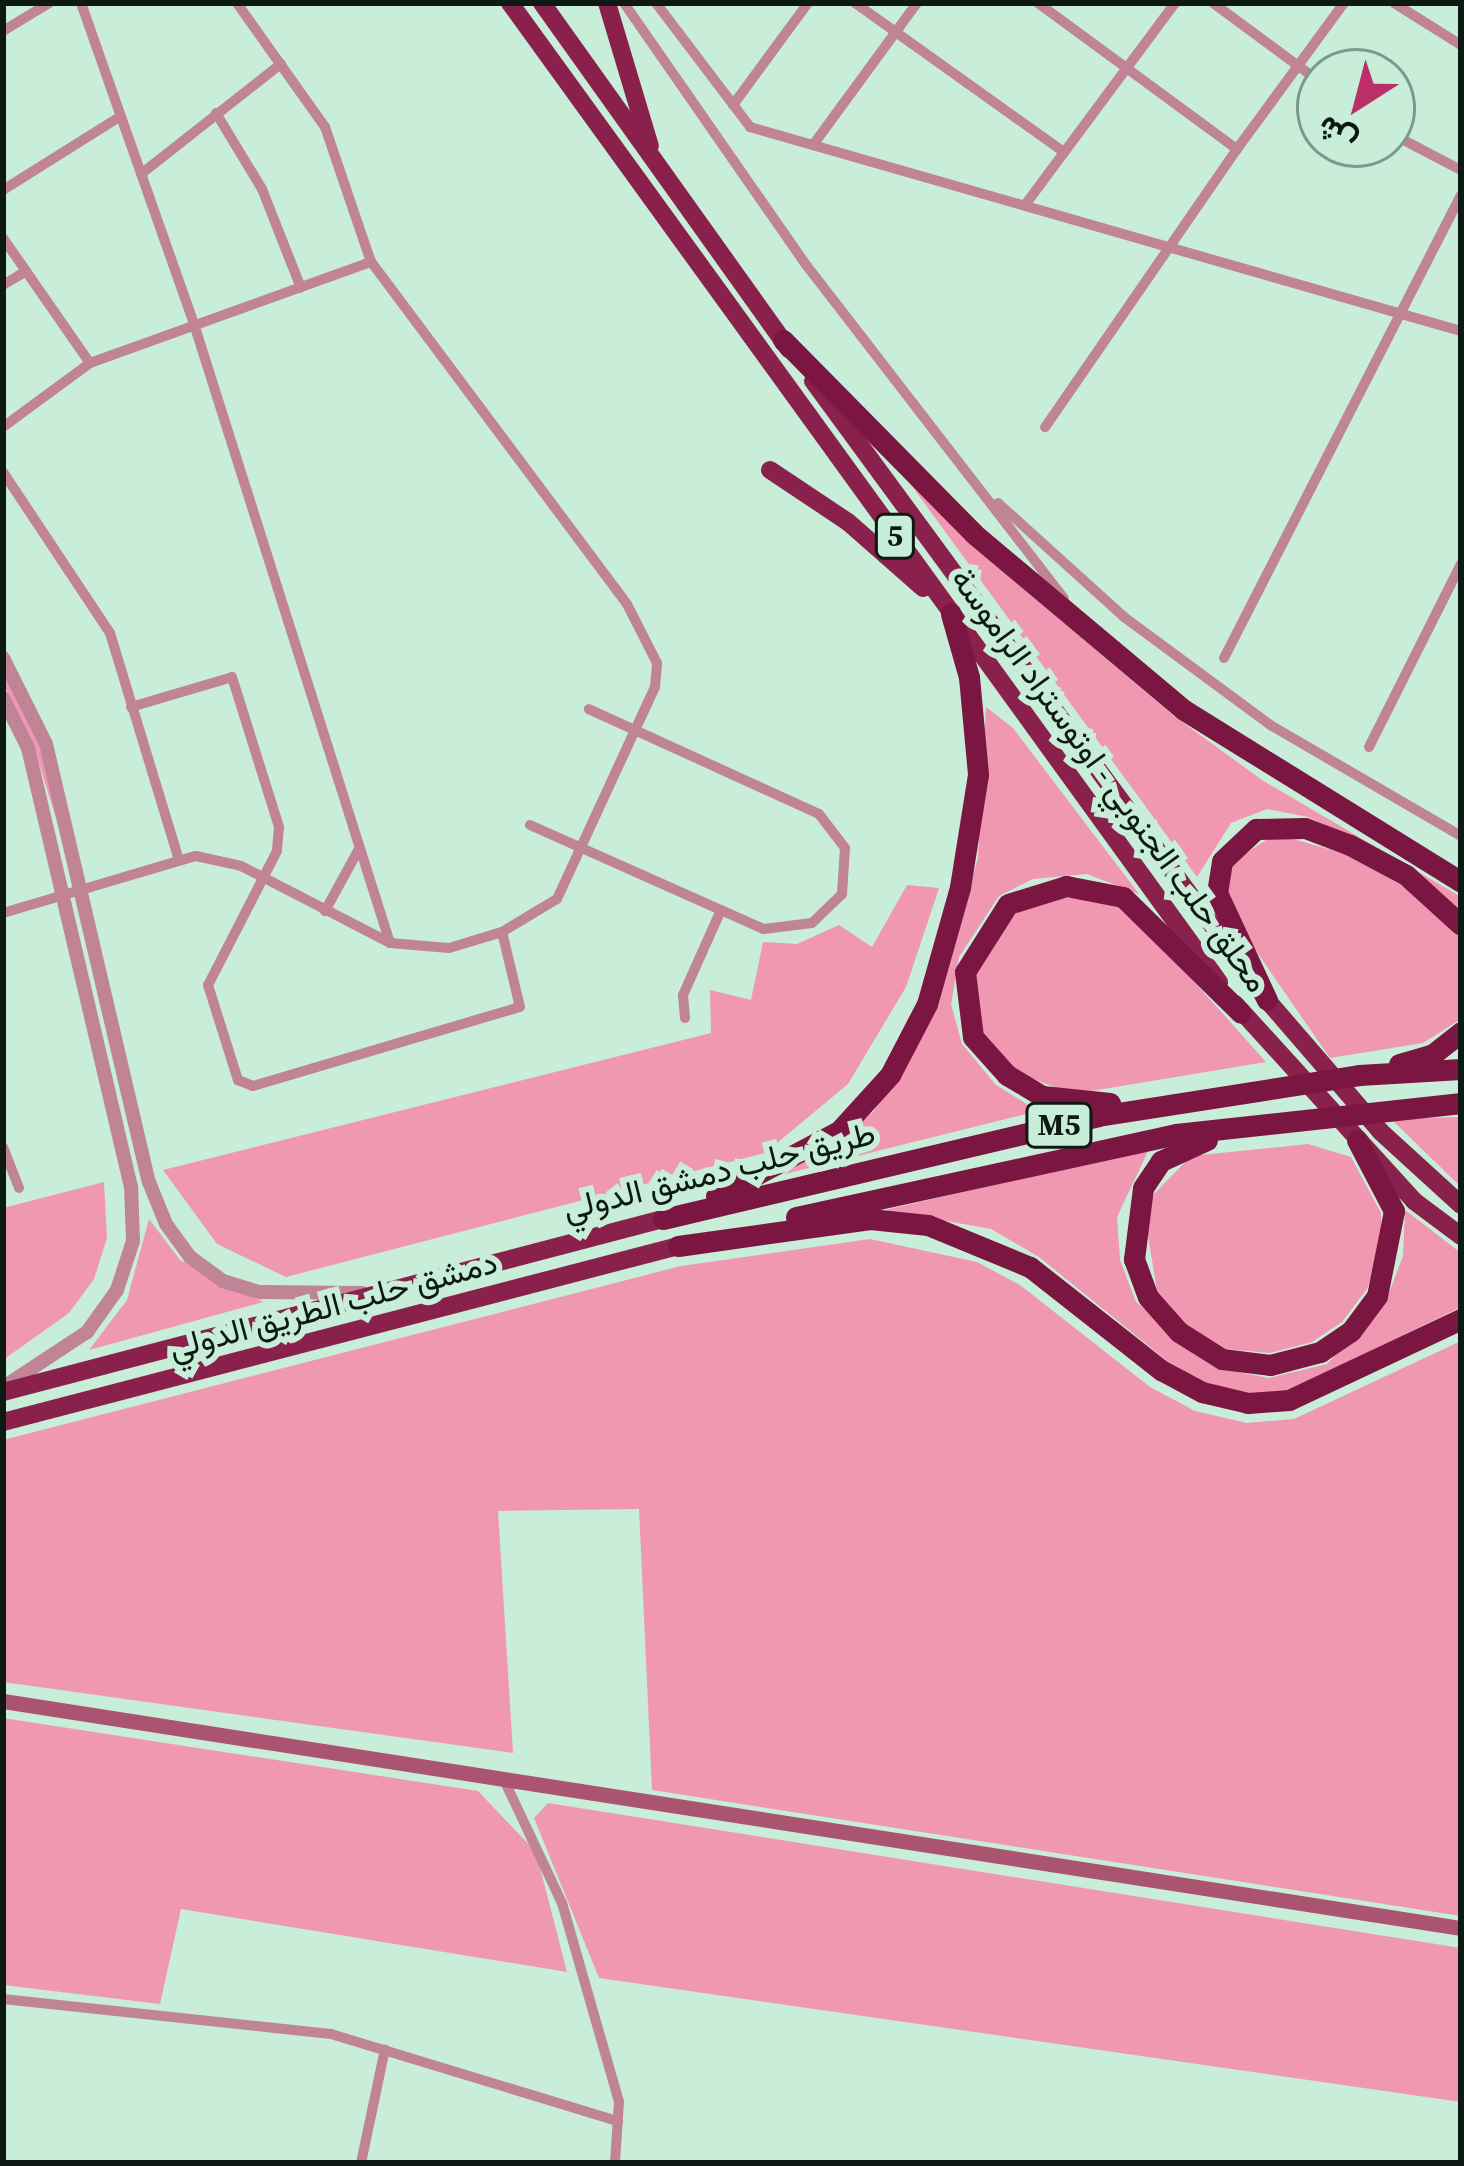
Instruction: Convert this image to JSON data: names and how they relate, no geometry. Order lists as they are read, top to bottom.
{
  "streets": {
    "highway": [
      "5",
      "محلق حلب الجنوبي - اوتوستراد الراموسة",
      "M5",
      "طريق حلب دمشق الدولي",
      "دمشق حلب الطريق الدولي"
    ]
  },
  "crossings": [
    ["طريق حلب دمشق الدولي", "دمشق حلب الطريق الدولي"]
  ],
  "north": "bottom left"
}
